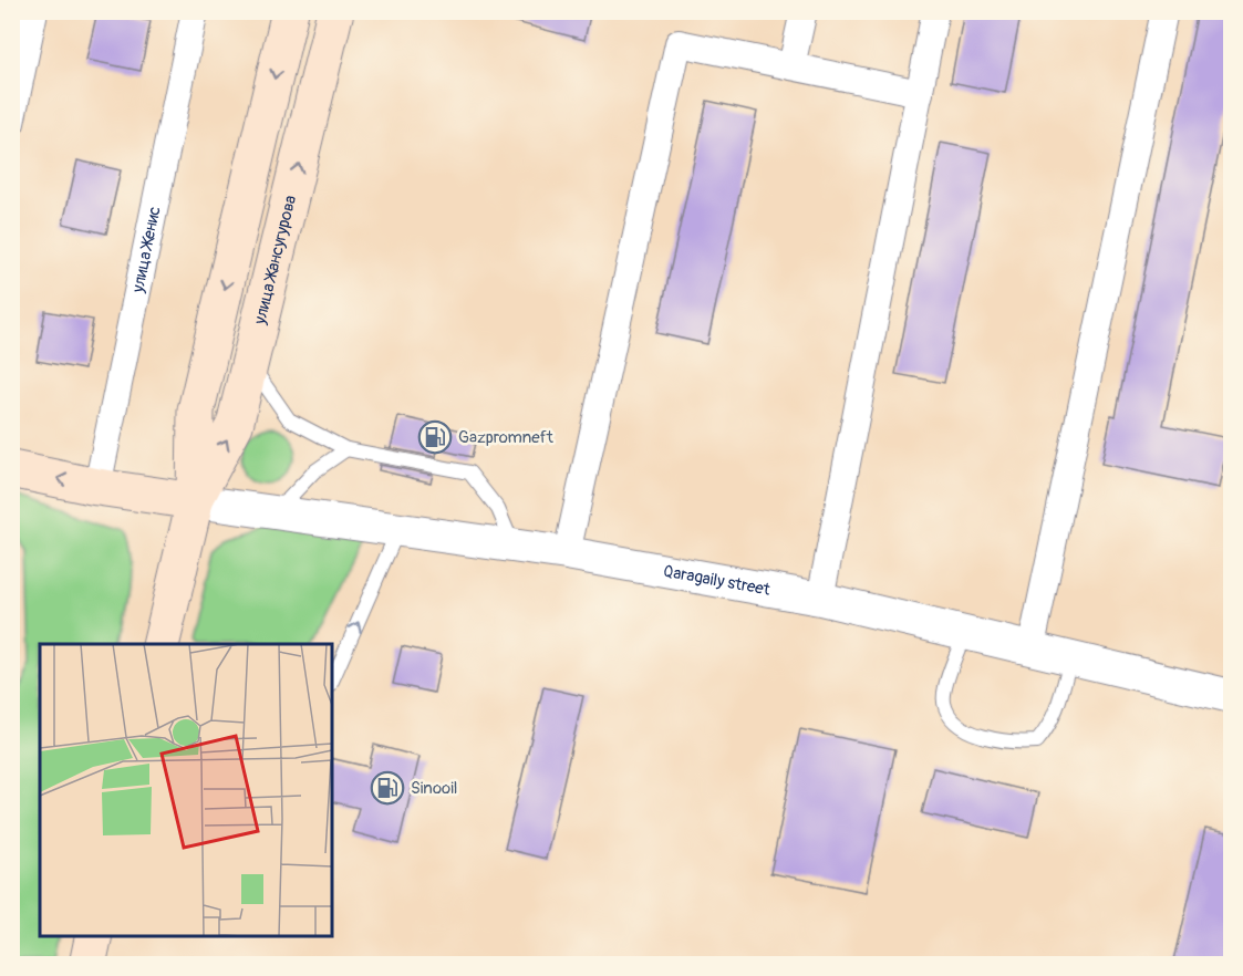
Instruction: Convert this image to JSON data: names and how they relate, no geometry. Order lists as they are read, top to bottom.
{
  "streets": {
    "main road": ["улица Жансугурова"],
    "street": ["улица Женис", "Qaragaily street"]
  },
  "crossings": [
    ["улица Жансугурова", "Qaragaily street"]
  ],
  "places": {
    "fuel station": ["Gazpromneft", "Sinooil"]
  }
}
